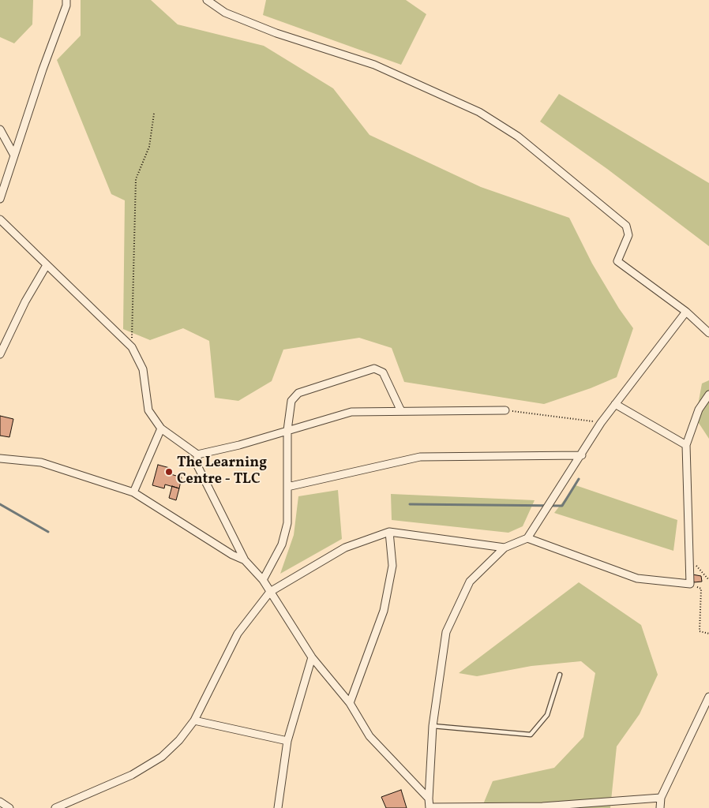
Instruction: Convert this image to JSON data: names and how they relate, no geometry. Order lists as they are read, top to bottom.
{
  "places": ["The Learning Centre - TLC"]
}
